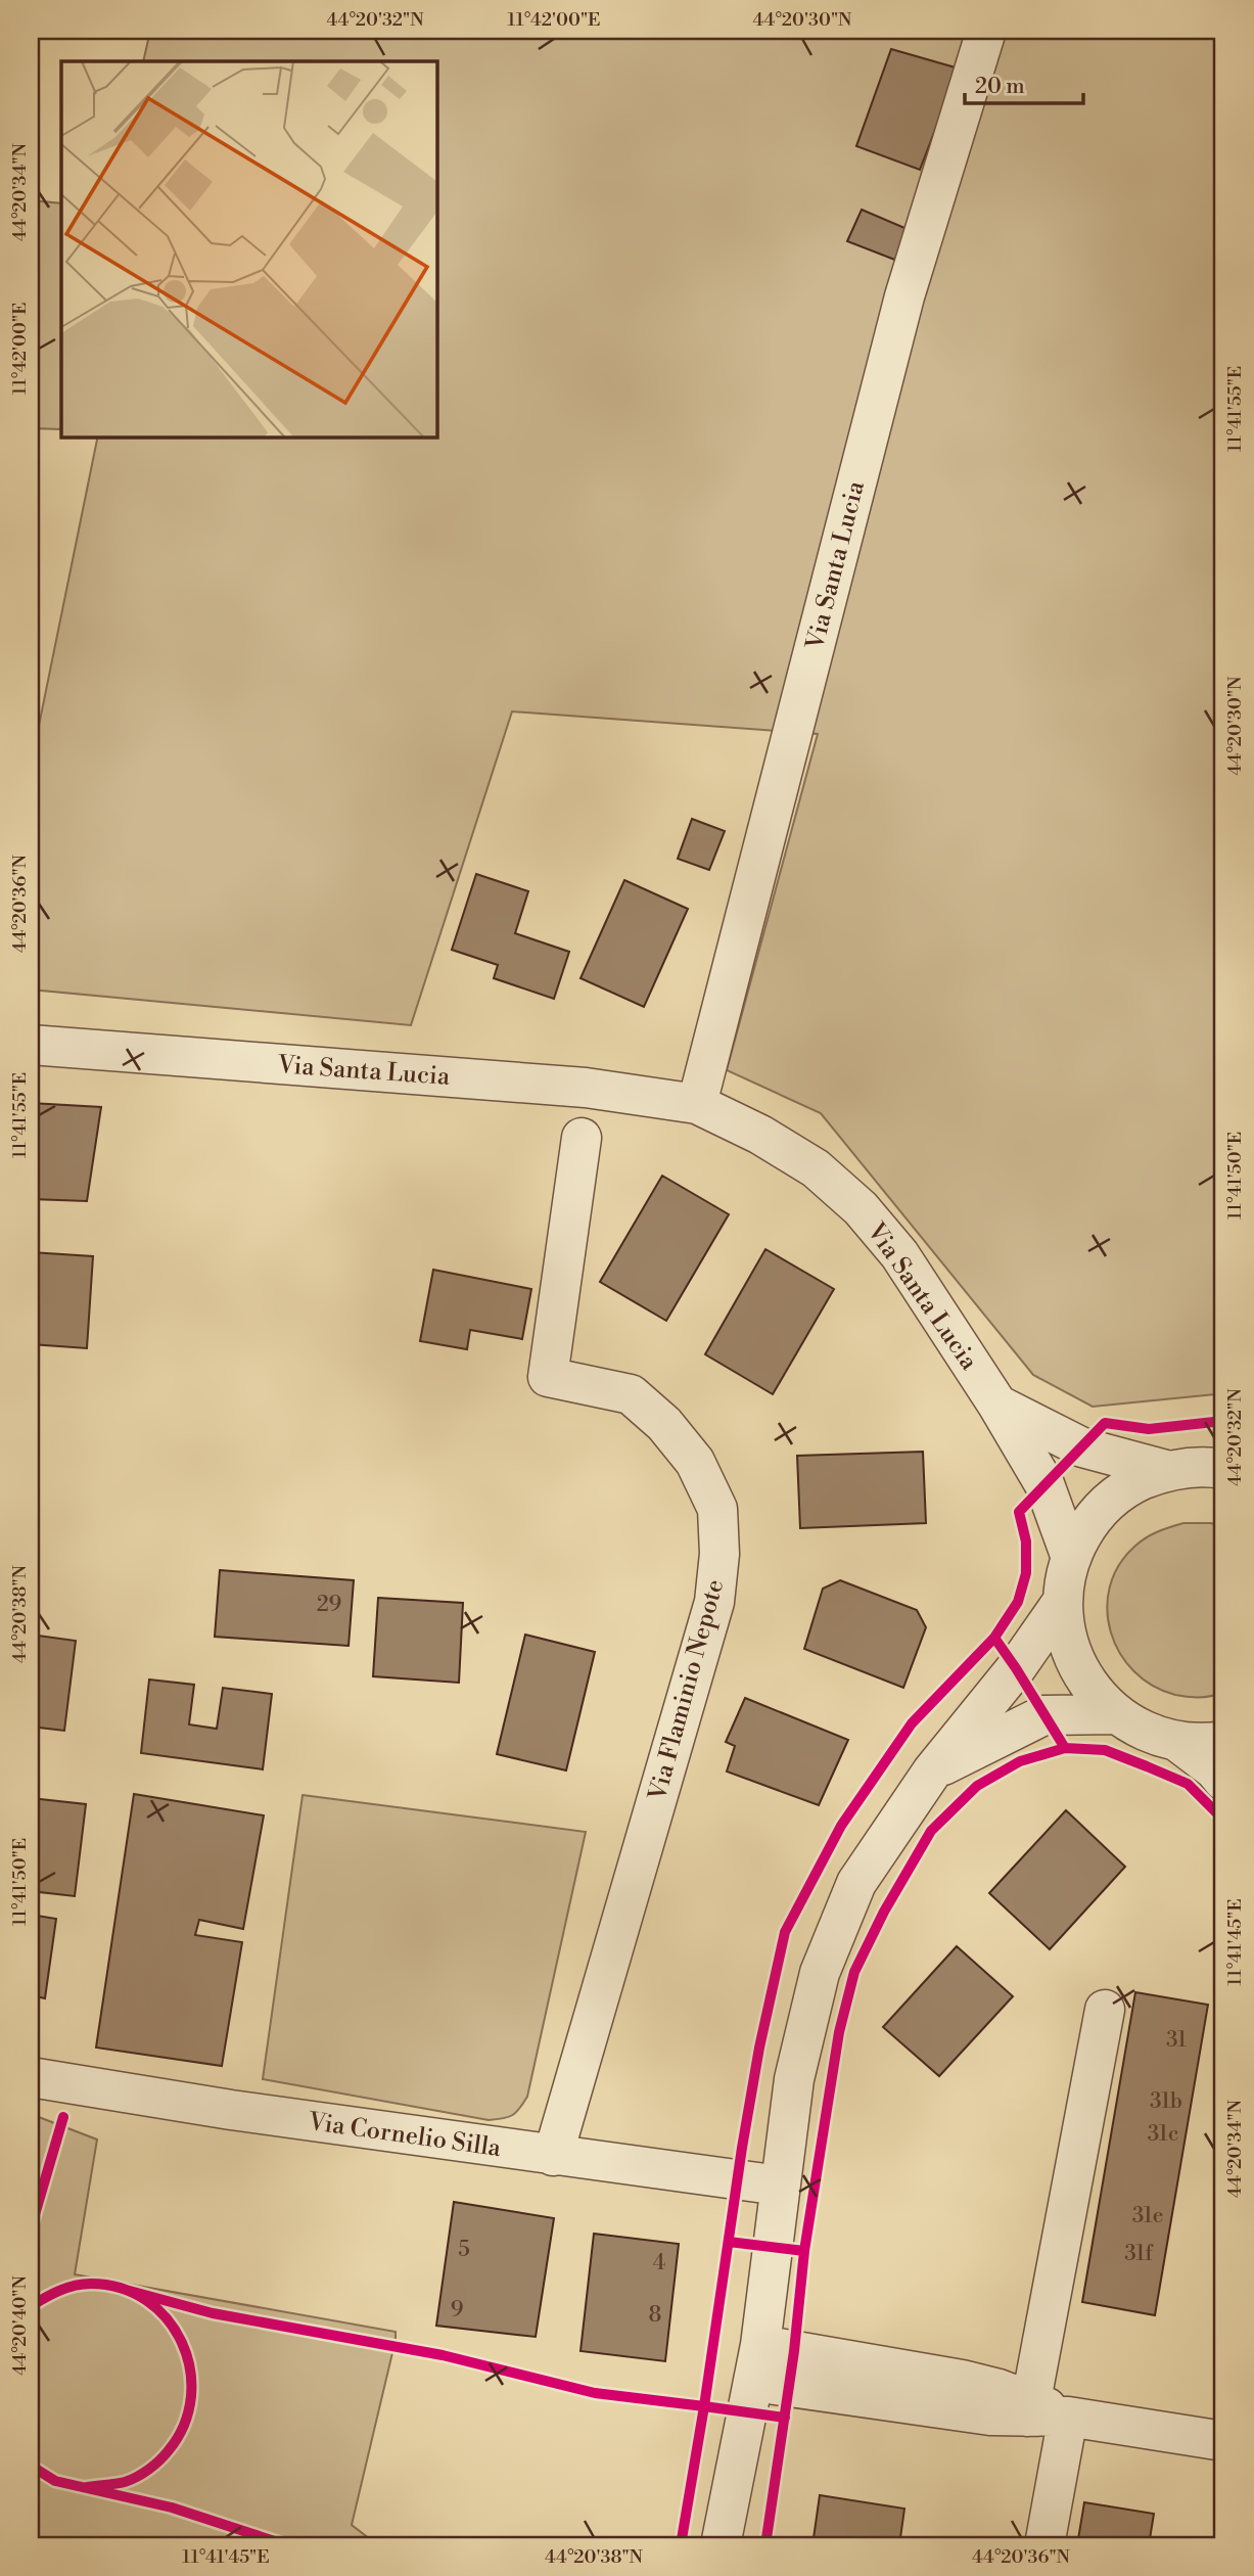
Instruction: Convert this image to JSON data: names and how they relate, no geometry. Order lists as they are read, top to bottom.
{
  "streets": {
    "street": ["Via Santa Lucia", "Via Flaminio Nepote", "Via Cornelio Silla"]
  },
  "crossings": [
    ["Via Flaminio Nepote", "Via Cornelio Silla"]
  ],
  "house_numbers": [
    "29",
    "31",
    "31b",
    "31c",
    "31e",
    "5",
    "31f",
    "4",
    "9",
    "8"
  ],
  "scale_bar": "20 m",
  "coordinates": [
    "44°20'32\"N",
    "11°42'00\"E",
    "44°20'30\"N",
    "44°20'34\"N",
    "11°41'55\"E",
    "44°20'36\"N",
    "11°41'50\"E",
    "44°20'38\"N",
    "11°41'45\"E",
    "44°20'40\"N"
  ]
}
